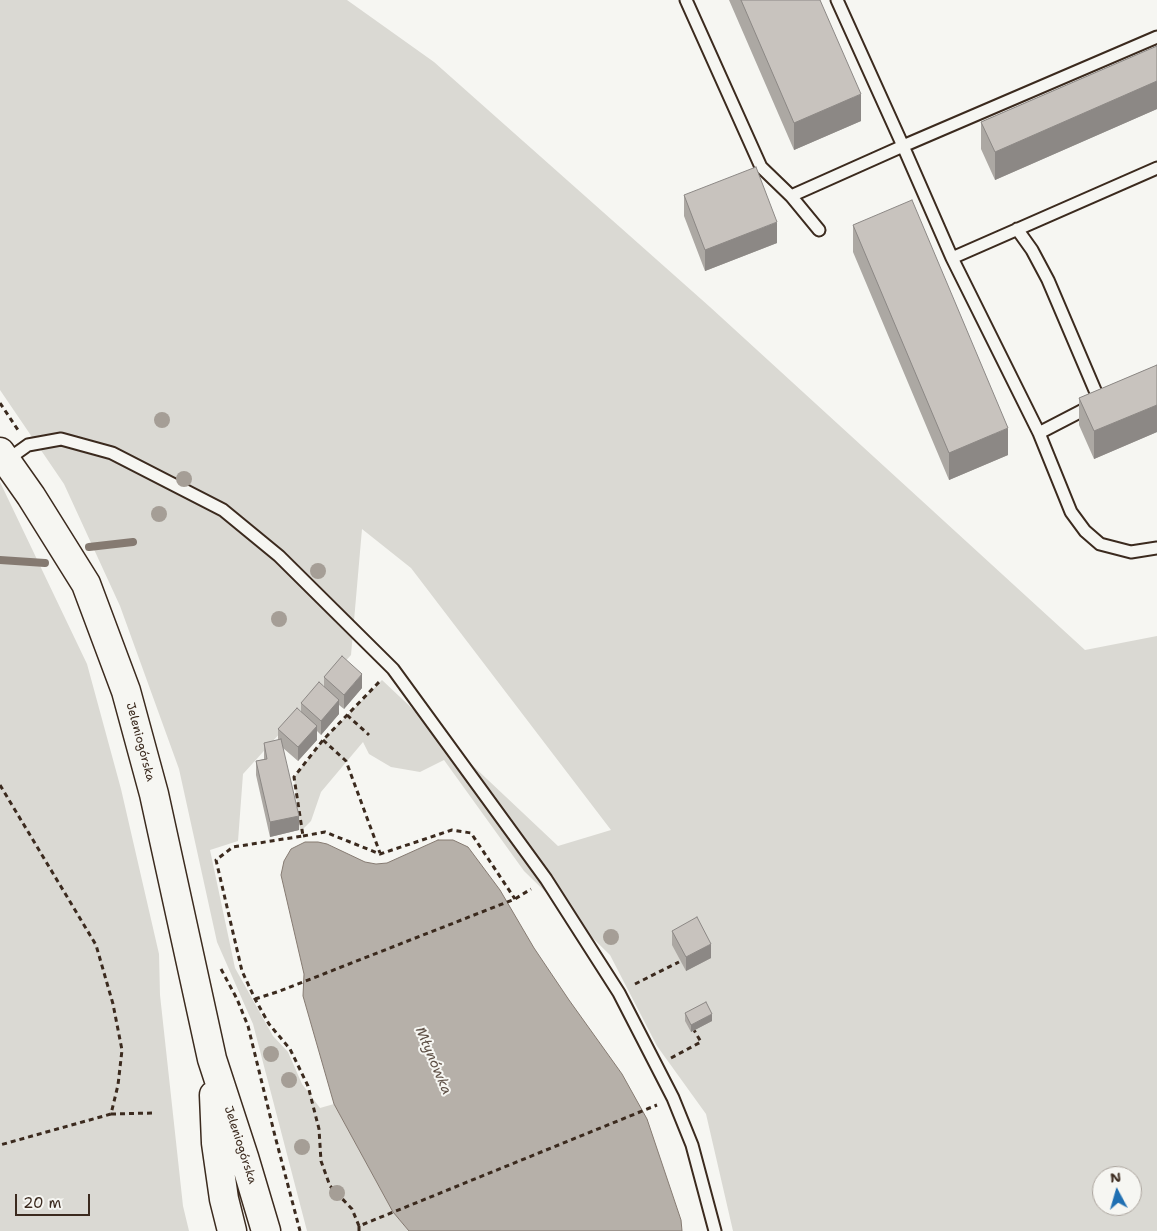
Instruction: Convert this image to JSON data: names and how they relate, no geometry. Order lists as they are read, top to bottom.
{
  "streets": {
    "street": ["Jeleniogórska"]
  },
  "water": ["Młynówka"],
  "scale_bar": "20 m",
  "north": "top"
}
